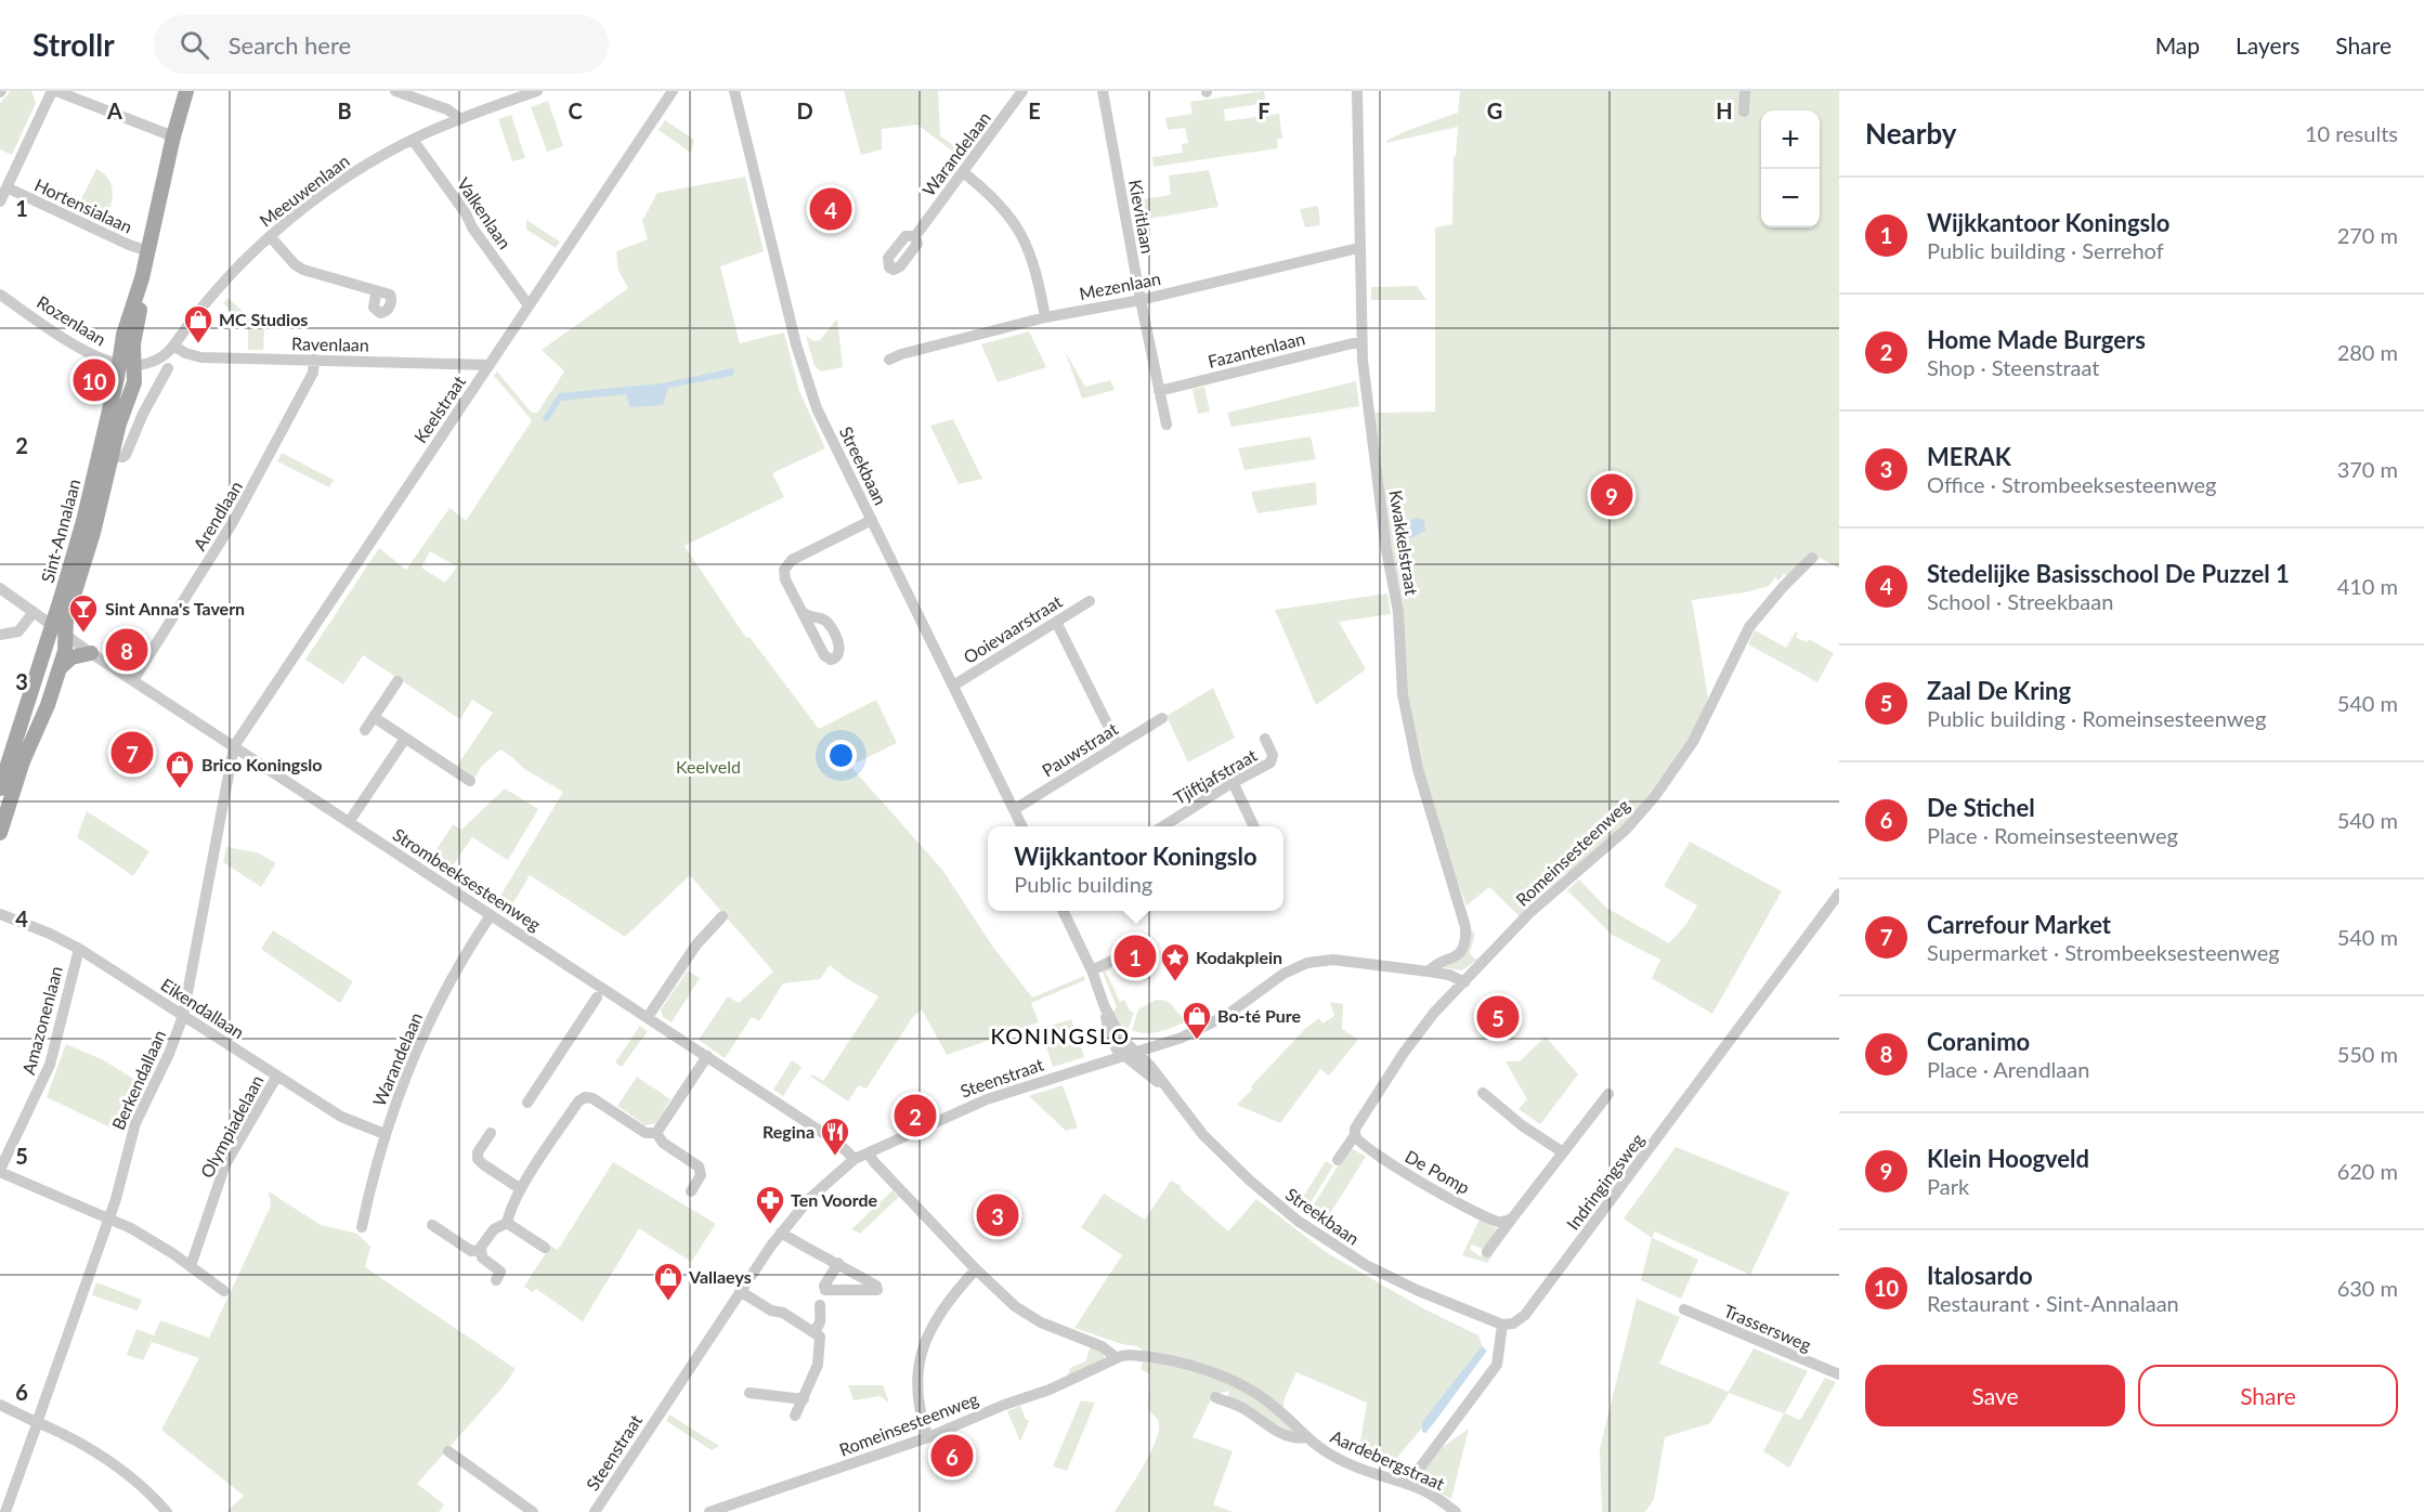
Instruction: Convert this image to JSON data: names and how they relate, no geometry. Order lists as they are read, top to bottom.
{
  "streets": {
    "main road": ["Sint-Annalaan"],
    "street": [
      "Warandelaan",
      "Meeuwenlaan",
      "Hortensialaan",
      "Valkenlaan",
      "Kievitlaan",
      "Mezenlaan",
      "Rozenlaan",
      "Ravenlaan",
      "Fazantenlaan",
      "Keelstraat",
      "Streekbaan",
      "Arendlaan",
      "Kwakkelstraat",
      "Ooievaarstraat",
      "Pauwstraat",
      "Tjiftjafstraat",
      "Romeinsesteenweg",
      "Strombeeksesteenweg",
      "Eikendallaan",
      "Amazonenlaan",
      "Steenstraat",
      "Berkendallaan",
      "Olympiadelaan",
      "De Pomp",
      "Indringingsweg",
      "Trassersweg",
      "Aardebergstraat"
    ]
  },
  "crossings": [
    ["Warandelaan", "Strombeeksesteenweg"],
    ["Warandelaan", "Eikendallaan"],
    ["Meeuwenlaan", "Valkenlaan"],
    ["Meeuwenlaan", "Rozenlaan"],
    ["Meeuwenlaan", "Ravenlaan"],
    ["Meeuwenlaan", "Sint-Annalaan"],
    ["Hortensialaan", "Sint-Annalaan"],
    ["Valkenlaan", "Keelstraat"],
    ["Kievitlaan", "Mezenlaan"],
    ["Kievitlaan", "Fazantenlaan"],
    ["Mezenlaan", "Kwakkelstraat"],
    ["Rozenlaan", "Sint-Annalaan"],
    ["Ravenlaan", "Keelstraat"],
    ["Ravenlaan", "Arendlaan"],
    ["Fazantenlaan", "Kwakkelstraat"],
    ["Keelstraat", "Strombeeksesteenweg"],
    ["Keelstraat", "Berkendallaan"],
    ["Streekbaan", "Ooievaarstraat"],
    ["Streekbaan", "Pauwstraat"],
    ["Streekbaan", "Steenstraat"],
    ["Streekbaan", "Indringingsweg"],
    ["Arendlaan", "Strombeeksesteenweg"],
    ["Sint-Annalaan", "Strombeeksesteenweg"],
    ["Kwakkelstraat", "Steenstraat"],
    ["Romeinsesteenweg", "Steenstraat"],
    ["Romeinsesteenweg", "De Pomp"],
    ["Romeinsesteenweg", "Aardebergstraat"],
    ["Strombeeksesteenweg", "Steenstraat"],
    ["Strombeeksesteenweg", "Berkendallaan"],
    ["Eikendallaan", "Amazonenlaan"],
    ["Eikendallaan", "Berkendallaan"],
    ["Eikendallaan", "Olympiadelaan"]
  ],
  "districts": ["KONINGSLO"],
  "parks": ["Keelveld"],
  "places": {
    "shop": [
      "MC Studios",
      "Brico Koningslo",
      "Bo-té Pure",
      "Vallaeys"
    ],
    "bar": ["Sint Anna's Tavern"],
    "place": ["Kodakplein"],
    "restaurant": ["Regina"],
    "pharmacy": ["Ten Voorde"]
  },
  "page": {
    "header": "Strollr",
    "search": "Search here",
    "nav": ["Map", "Layers", "Share"],
    "heading": ["Nearby", "10 results"],
    "map_buttons": ["+", "−"],
    "list": [
      {
        "mark": "1",
        "name": "Wijkkantoor Koningslo",
        "note": "Public building · Serrehof",
        "value": "270 m"
      },
      {
        "mark": "2",
        "name": "Home Made Burgers",
        "note": "Shop · Steenstraat",
        "value": "280 m"
      },
      {
        "mark": "3",
        "name": "MERAK",
        "note": "Office · Strombeeksesteenweg",
        "value": "370 m"
      },
      {
        "mark": "4",
        "name": "Stedelijke Basisschool De Puzzel 1",
        "note": "School · Streekbaan",
        "value": "410 m"
      },
      {
        "mark": "5",
        "name": "Zaal De Kring",
        "note": "Public building · Romeinsesteenweg",
        "value": "540 m"
      },
      {
        "mark": "6",
        "name": "De Stichel",
        "note": "Place · Romeinsesteenweg",
        "value": "540 m"
      },
      {
        "mark": "7",
        "name": "Carrefour Market",
        "note": "Supermarket · Strombeeksesteenweg",
        "value": "540 m"
      },
      {
        "mark": "8",
        "name": "Coranimo",
        "note": "Place · Arendlaan",
        "value": "550 m"
      },
      {
        "mark": "9",
        "name": "Klein Hoogveld",
        "note": "Park",
        "value": "620 m"
      },
      {
        "mark": "10",
        "name": "Italosardo",
        "note": "Restaurant · Sint-Annalaan",
        "value": "630 m"
      }
    ],
    "pins": [
      "4",
      "10",
      "9",
      "8",
      "7",
      "1",
      "5",
      "2",
      "3",
      "6"
    ],
    "popup": ["Wijkkantoor Koningslo", "Public building"],
    "buttons": ["Save", "Share"]
  },
  "grid": {
    "columns": [
      "A",
      "B",
      "C",
      "D",
      "E",
      "F",
      "G",
      "H"
    ],
    "rows": [
      "1",
      "2",
      "3",
      "4",
      "5",
      "6"
    ]
  }
}
